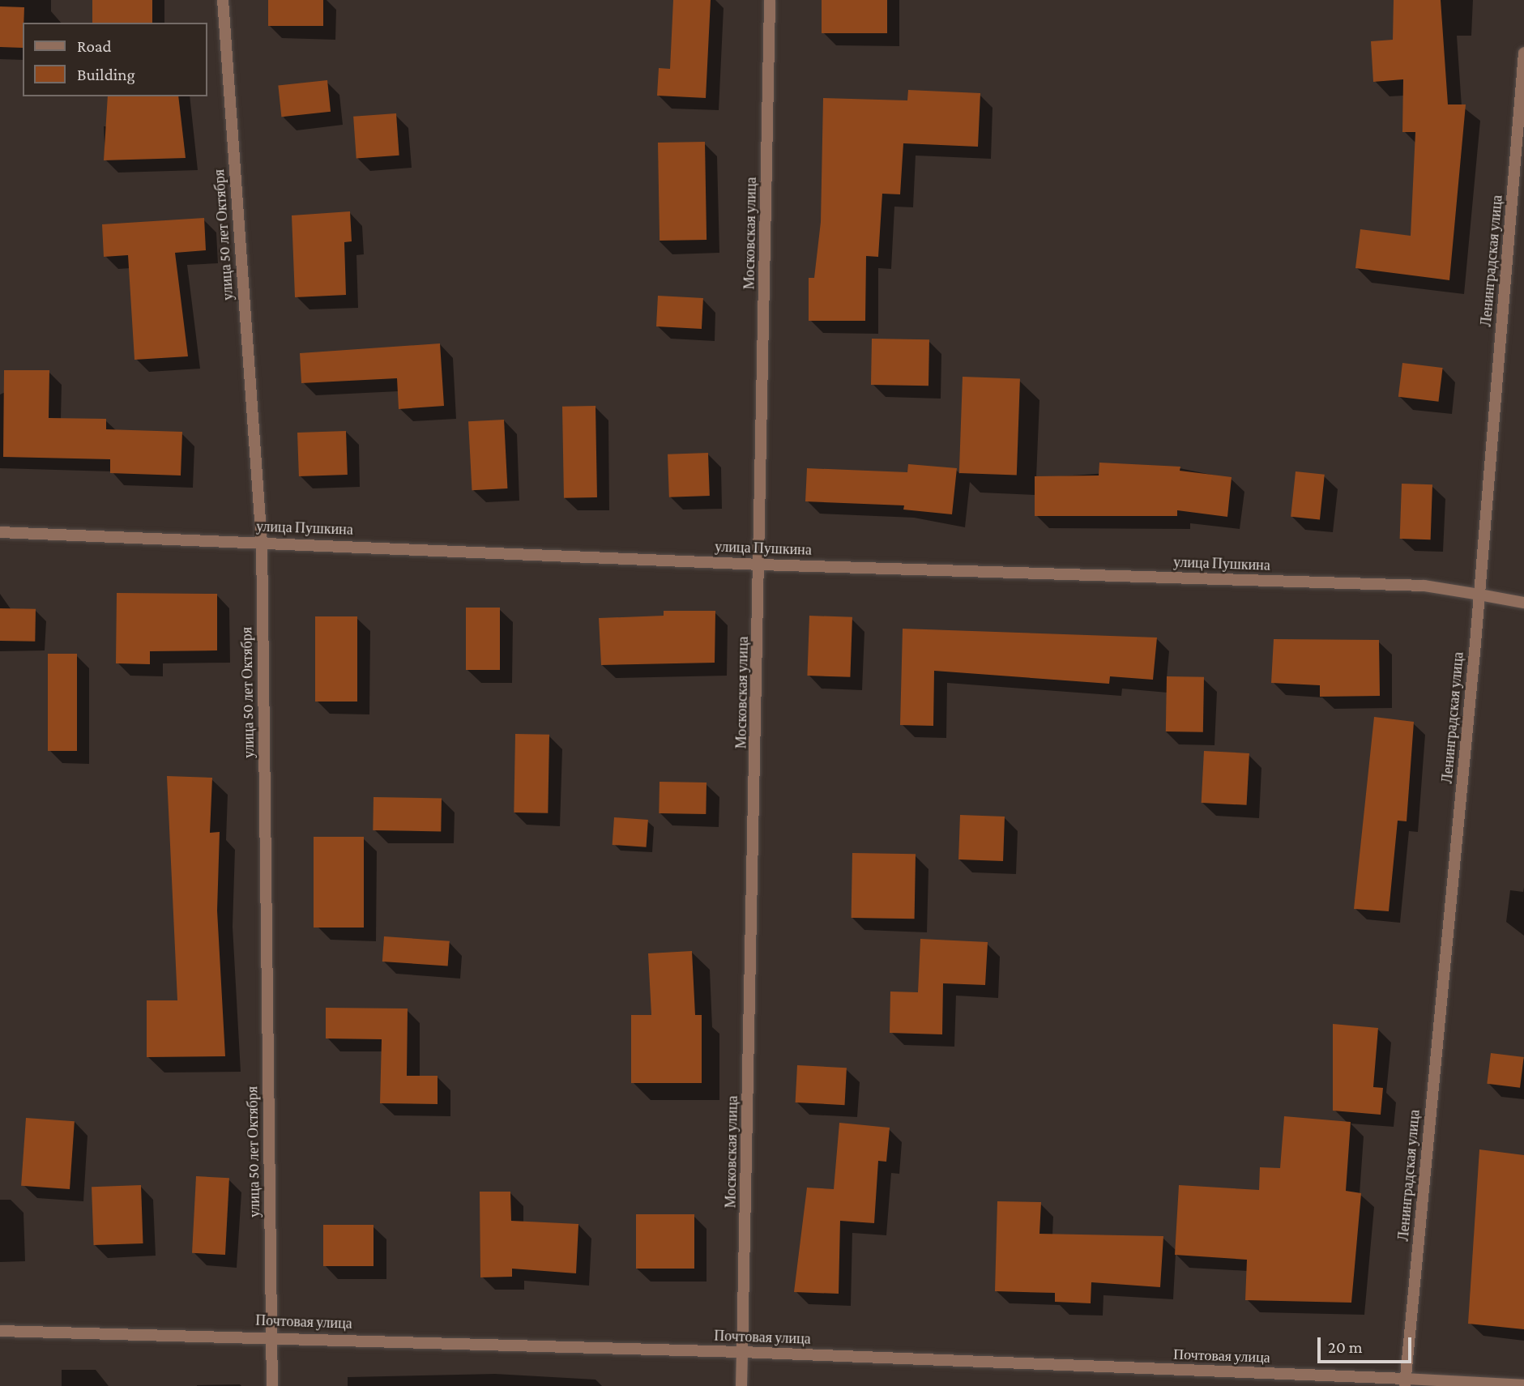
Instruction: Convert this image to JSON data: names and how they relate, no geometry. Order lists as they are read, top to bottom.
{
  "streets": {
    "street": [
      "Московская улица",
      "улица 50 лет Октября",
      "Ленинградская улица",
      "улица Пушкина",
      "Почтовая улица"
    ]
  },
  "crossings": [
    ["Московская улица", "улица Пушкина"],
    ["Московская улица", "Почтовая улица"],
    ["улица 50 лет Октября", "улица Пушкина"],
    ["улица 50 лет Октября", "Почтовая улица"],
    ["Ленинградская улица", "улица Пушкина"],
    ["Ленинградская улица", "Почтовая улица"]
  ],
  "legend": ["Road", "Building"],
  "scale_bar": "20 m"
}
